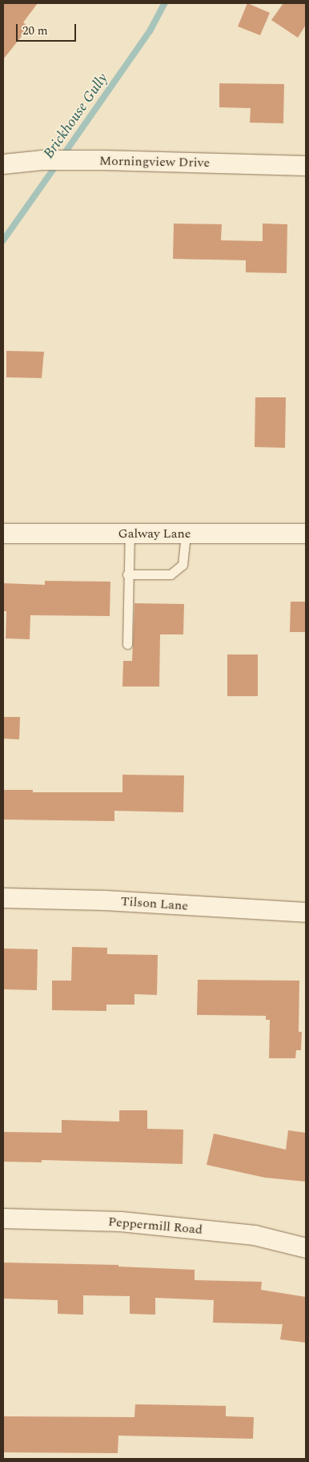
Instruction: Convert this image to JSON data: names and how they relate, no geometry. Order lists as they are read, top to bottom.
{
  "streets": {
    "street": [
      "Morningview Drive",
      "Galway Lane",
      "Tilson Lane",
      "Peppermill Road"
    ]
  },
  "water": ["Brickhouse Gully"],
  "scale_bar": "20 m"
}
